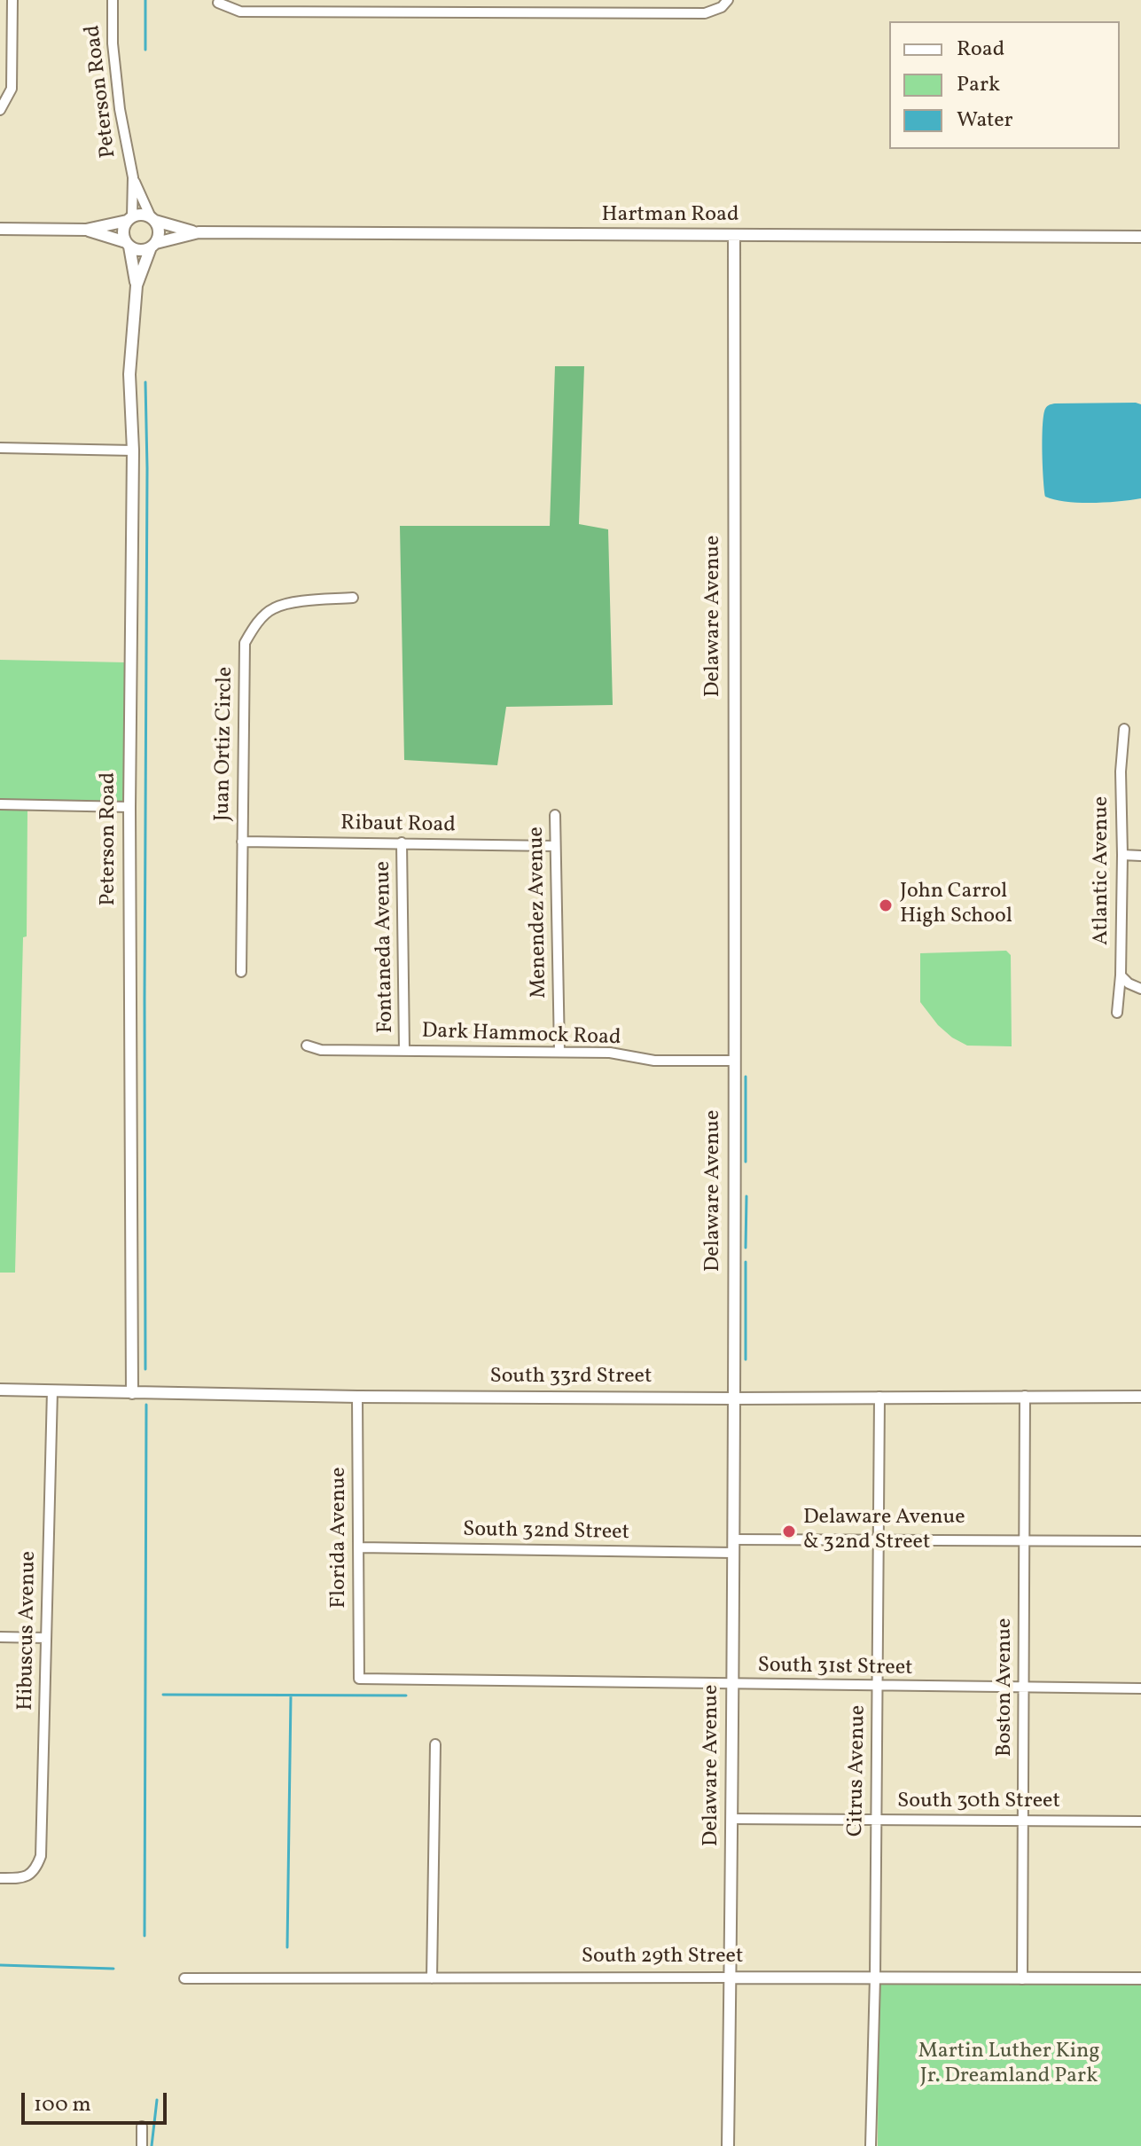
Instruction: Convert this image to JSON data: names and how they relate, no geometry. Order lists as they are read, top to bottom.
{
  "streets": {
    "street": [
      "Peterson Road",
      "Hartman Road",
      "Delaware Avenue",
      "Juan Ortiz Circle",
      "Ribaut Road",
      "Atlantic Avenue",
      "Menendez Avenue",
      "Fontaneda Avenue",
      "Dark Hammock Road",
      "South 33rd Street",
      "South 32nd Street",
      "Florida Avenue",
      "Hibuscus Avenue",
      "South 31st Street",
      "Boston Avenue",
      "Citrus Avenue",
      "South 30th Street",
      "South 29th Street"
    ]
  },
  "crossings": [
    ["Peterson Road", "Hartman Road"],
    ["Peterson Road", "South 33rd Street"],
    ["Hartman Road", "Delaware Avenue"],
    ["Delaware Avenue", "Dark Hammock Road"],
    ["Delaware Avenue", "South 33rd Street"],
    ["Delaware Avenue", "South 32nd Street"],
    ["Delaware Avenue", "South 31st Street"],
    ["Delaware Avenue", "South 30th Street"],
    ["Delaware Avenue", "South 29th Street"],
    ["Juan Ortiz Circle", "Ribaut Road"],
    ["Ribaut Road", "Menendez Avenue"],
    ["Ribaut Road", "Fontaneda Avenue"],
    ["Menendez Avenue", "Dark Hammock Road"],
    ["Fontaneda Avenue", "Dark Hammock Road"],
    ["South 33rd Street", "Florida Avenue"],
    ["South 33rd Street", "Hibuscus Avenue"],
    ["South 33rd Street", "Boston Avenue"],
    ["South 33rd Street", "Citrus Avenue"],
    ["South 32nd Street", "Florida Avenue"],
    ["Florida Avenue", "South 31st Street"],
    ["South 31st Street", "Boston Avenue"],
    ["South 31st Street", "Citrus Avenue"],
    ["Boston Avenue", "South 30th Street"],
    ["Boston Avenue", "South 29th Street"],
    ["Citrus Avenue", "South 30th Street"],
    ["Citrus Avenue", "South 29th Street"]
  ],
  "parks": ["Martin Luther King Jr. Dreamland Park"],
  "places": ["John Carrol High School", "Delaware Avenue & 32nd Street"],
  "legend": ["Road", "Park", "Water"],
  "scale_bar": "100 m"
}
